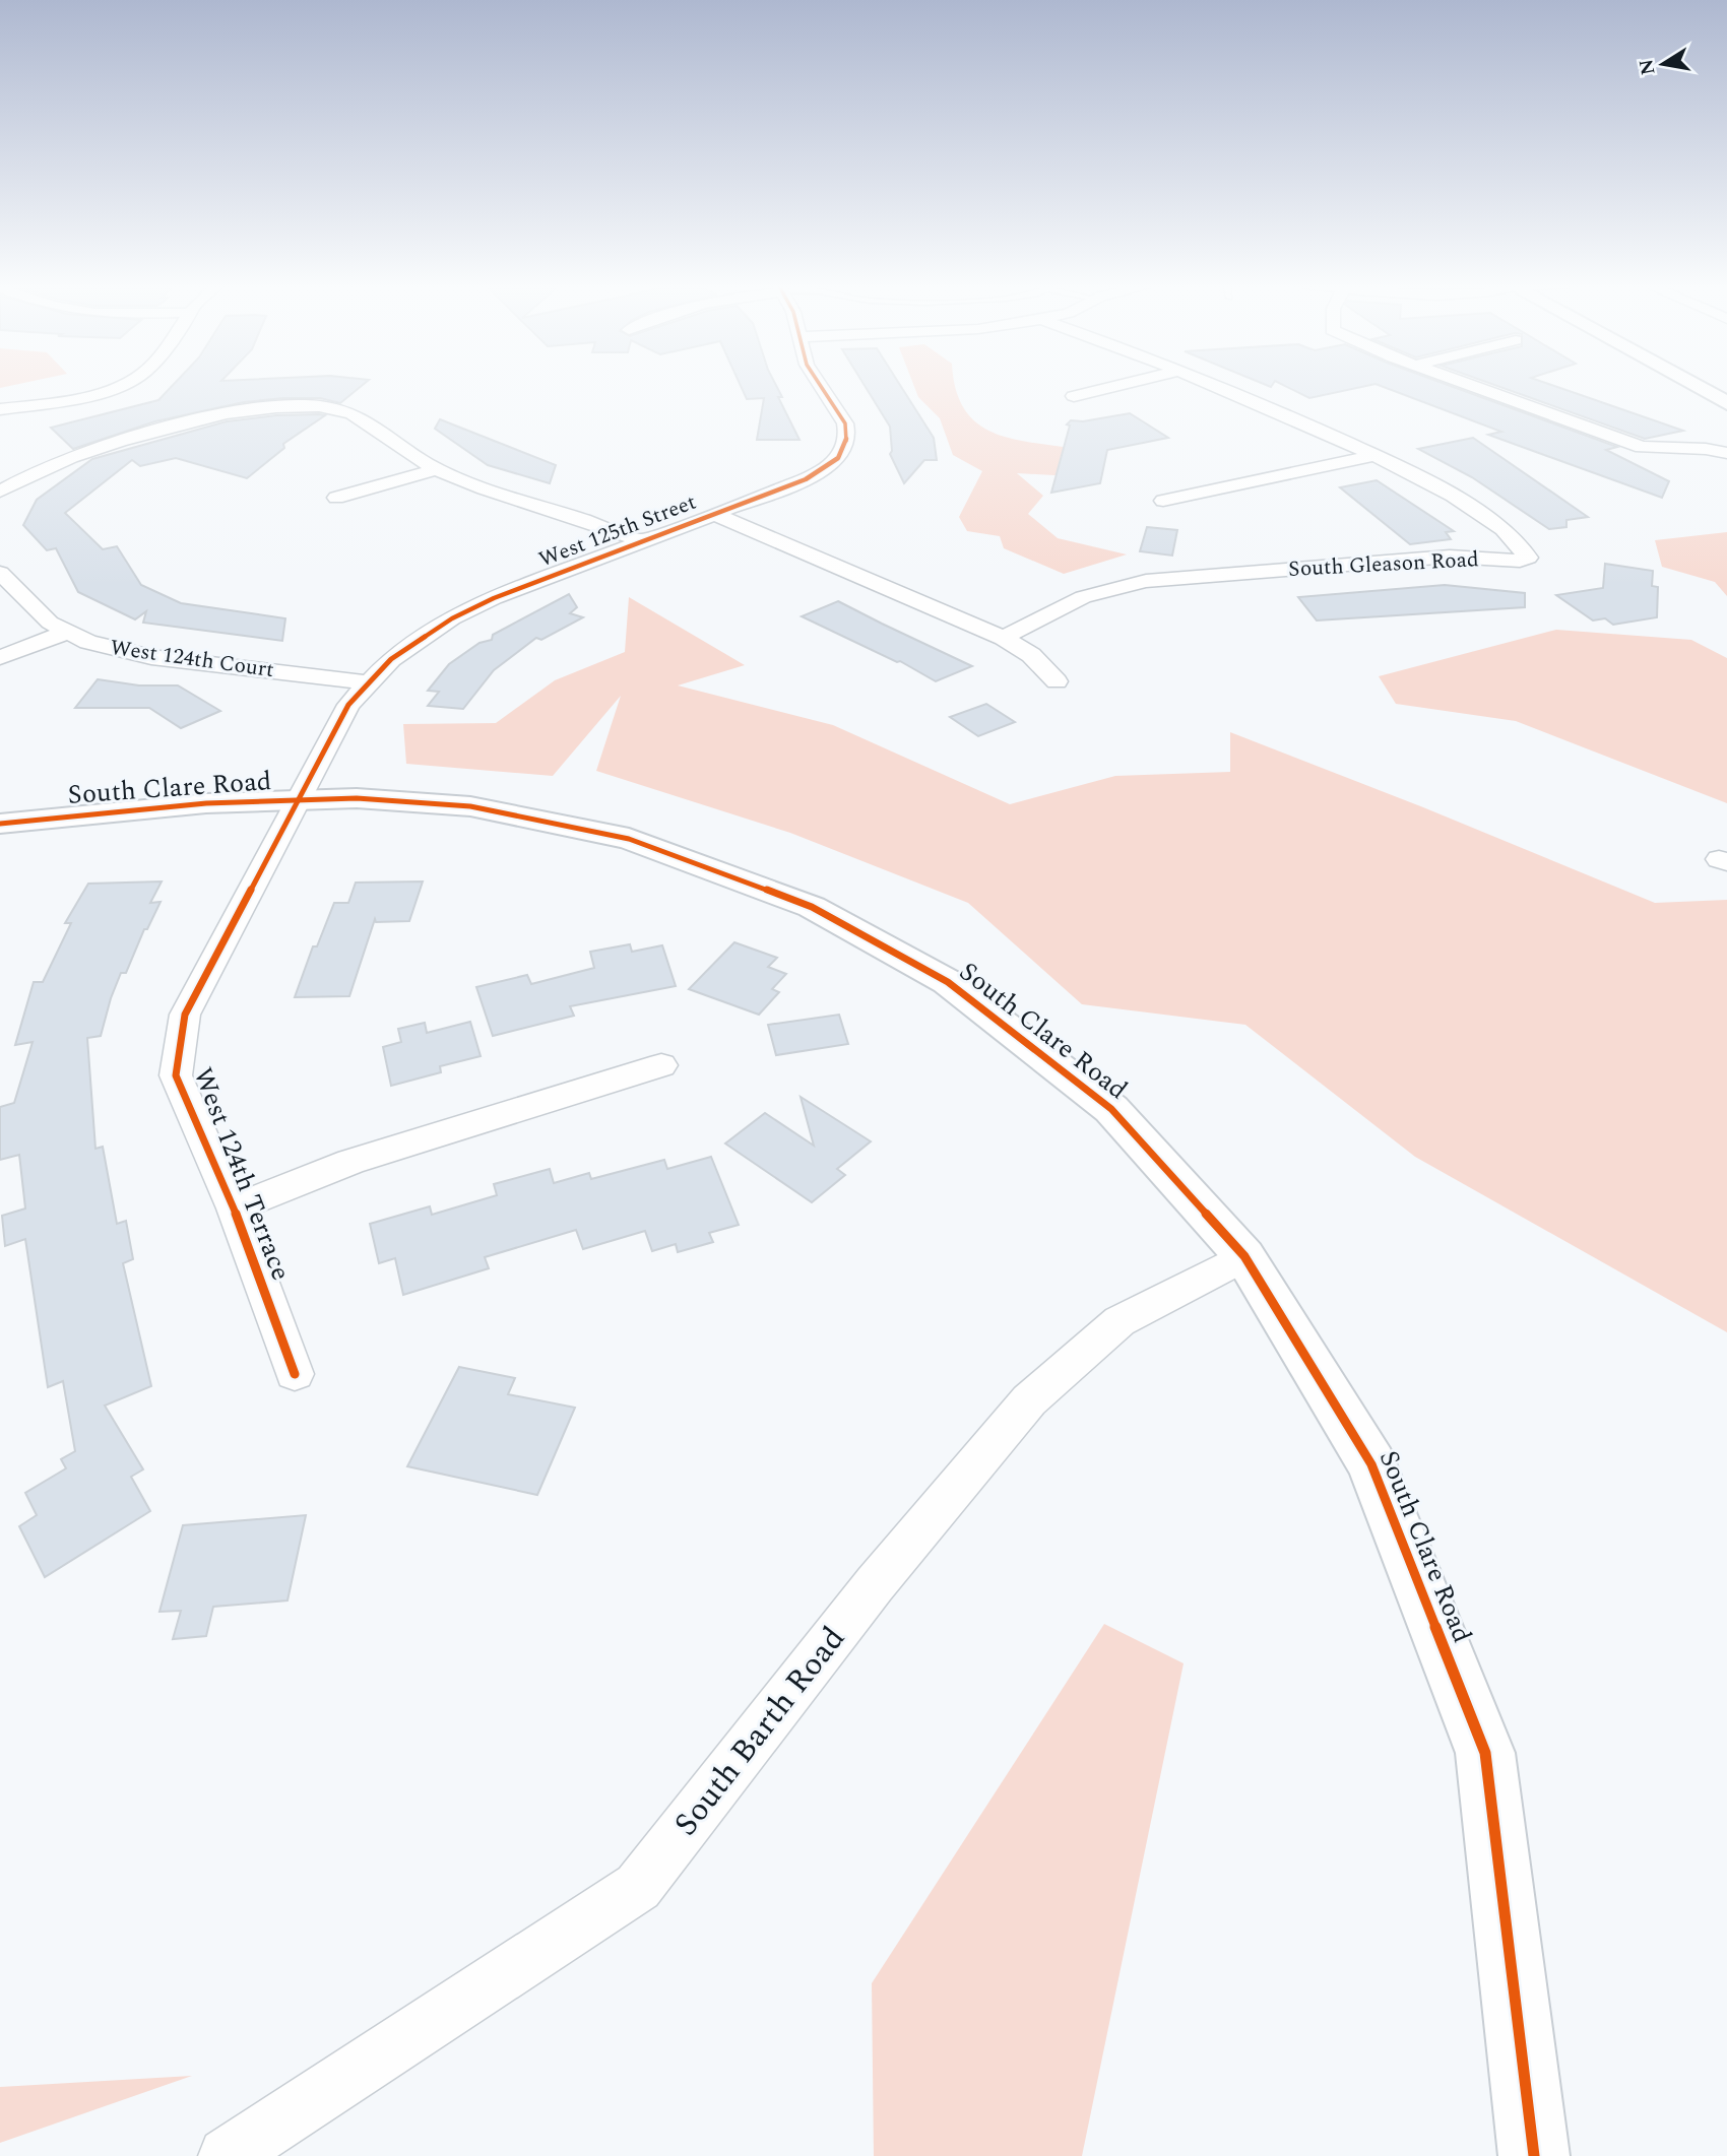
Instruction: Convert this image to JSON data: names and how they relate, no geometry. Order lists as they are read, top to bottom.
{
  "streets": {
    "street": [
      "West 125th Street",
      "South Gleason Road",
      "West 124th Court",
      "South Clare Road",
      "West 124th Terrace",
      "South Barth Road"
    ]
  },
  "crossings": [
    ["West 125th Street", "West 124th Court"],
    ["West 125th Street", "South Clare Road"],
    ["West 125th Street", "West 124th Terrace"],
    ["South Clare Road", "West 124th Terrace"],
    ["South Clare Road", "South Barth Road"]
  ],
  "north": "left"
}
